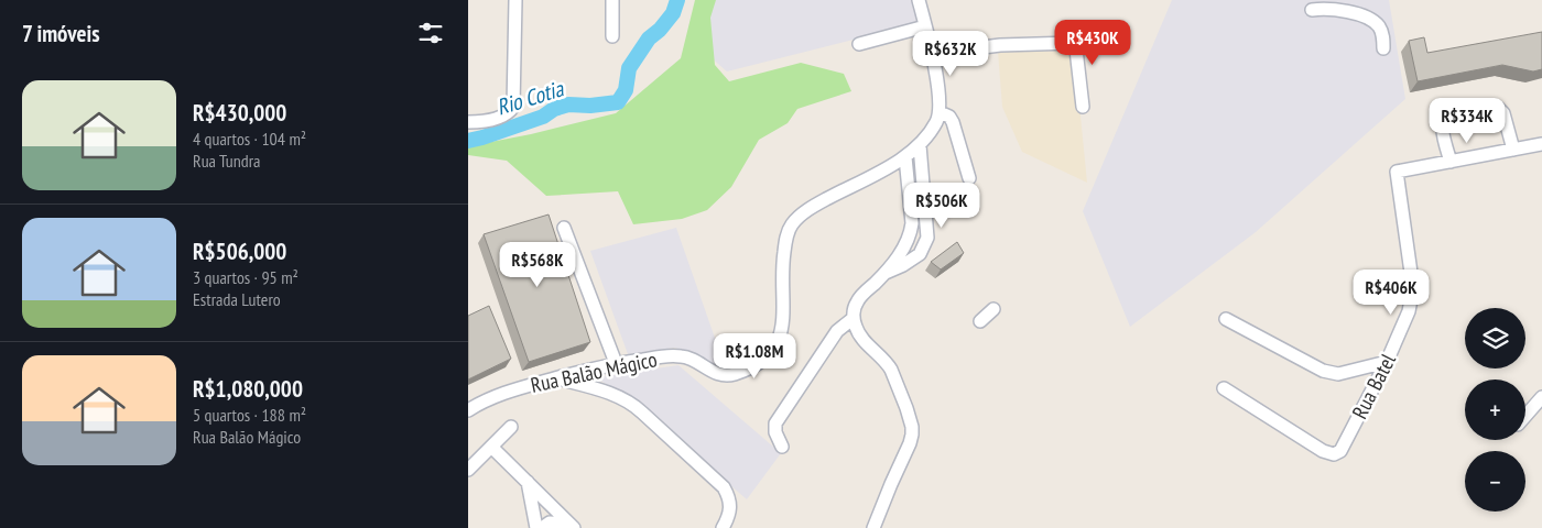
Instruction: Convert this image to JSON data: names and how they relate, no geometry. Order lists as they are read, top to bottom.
{
  "streets": {
    "street": ["Rua Balão Mágico", "Rua Batel"]
  },
  "water": ["Rio Cotia"],
  "page": {
    "heading": "7 imóveis",
    "price": [
      "R$430K",
      "R$632K",
      "R$334K",
      "R$506K",
      "R$568K",
      "R$406K",
      "R$1.08M"
    ],
    "list": [
      {
        "name": "R$430,000",
        "note": "4 quartos · 104 m² · Rua Tundra"
      },
      {
        "name": "R$506,000",
        "note": "3 quartos · 95 m² · Estrada Lutero"
      },
      {
        "name": "R$1,080,000",
        "note": "5 quartos · 188 m² · Rua Balão Mágico"
      }
    ],
    "map_buttons": ["+", "−"]
  }
}
